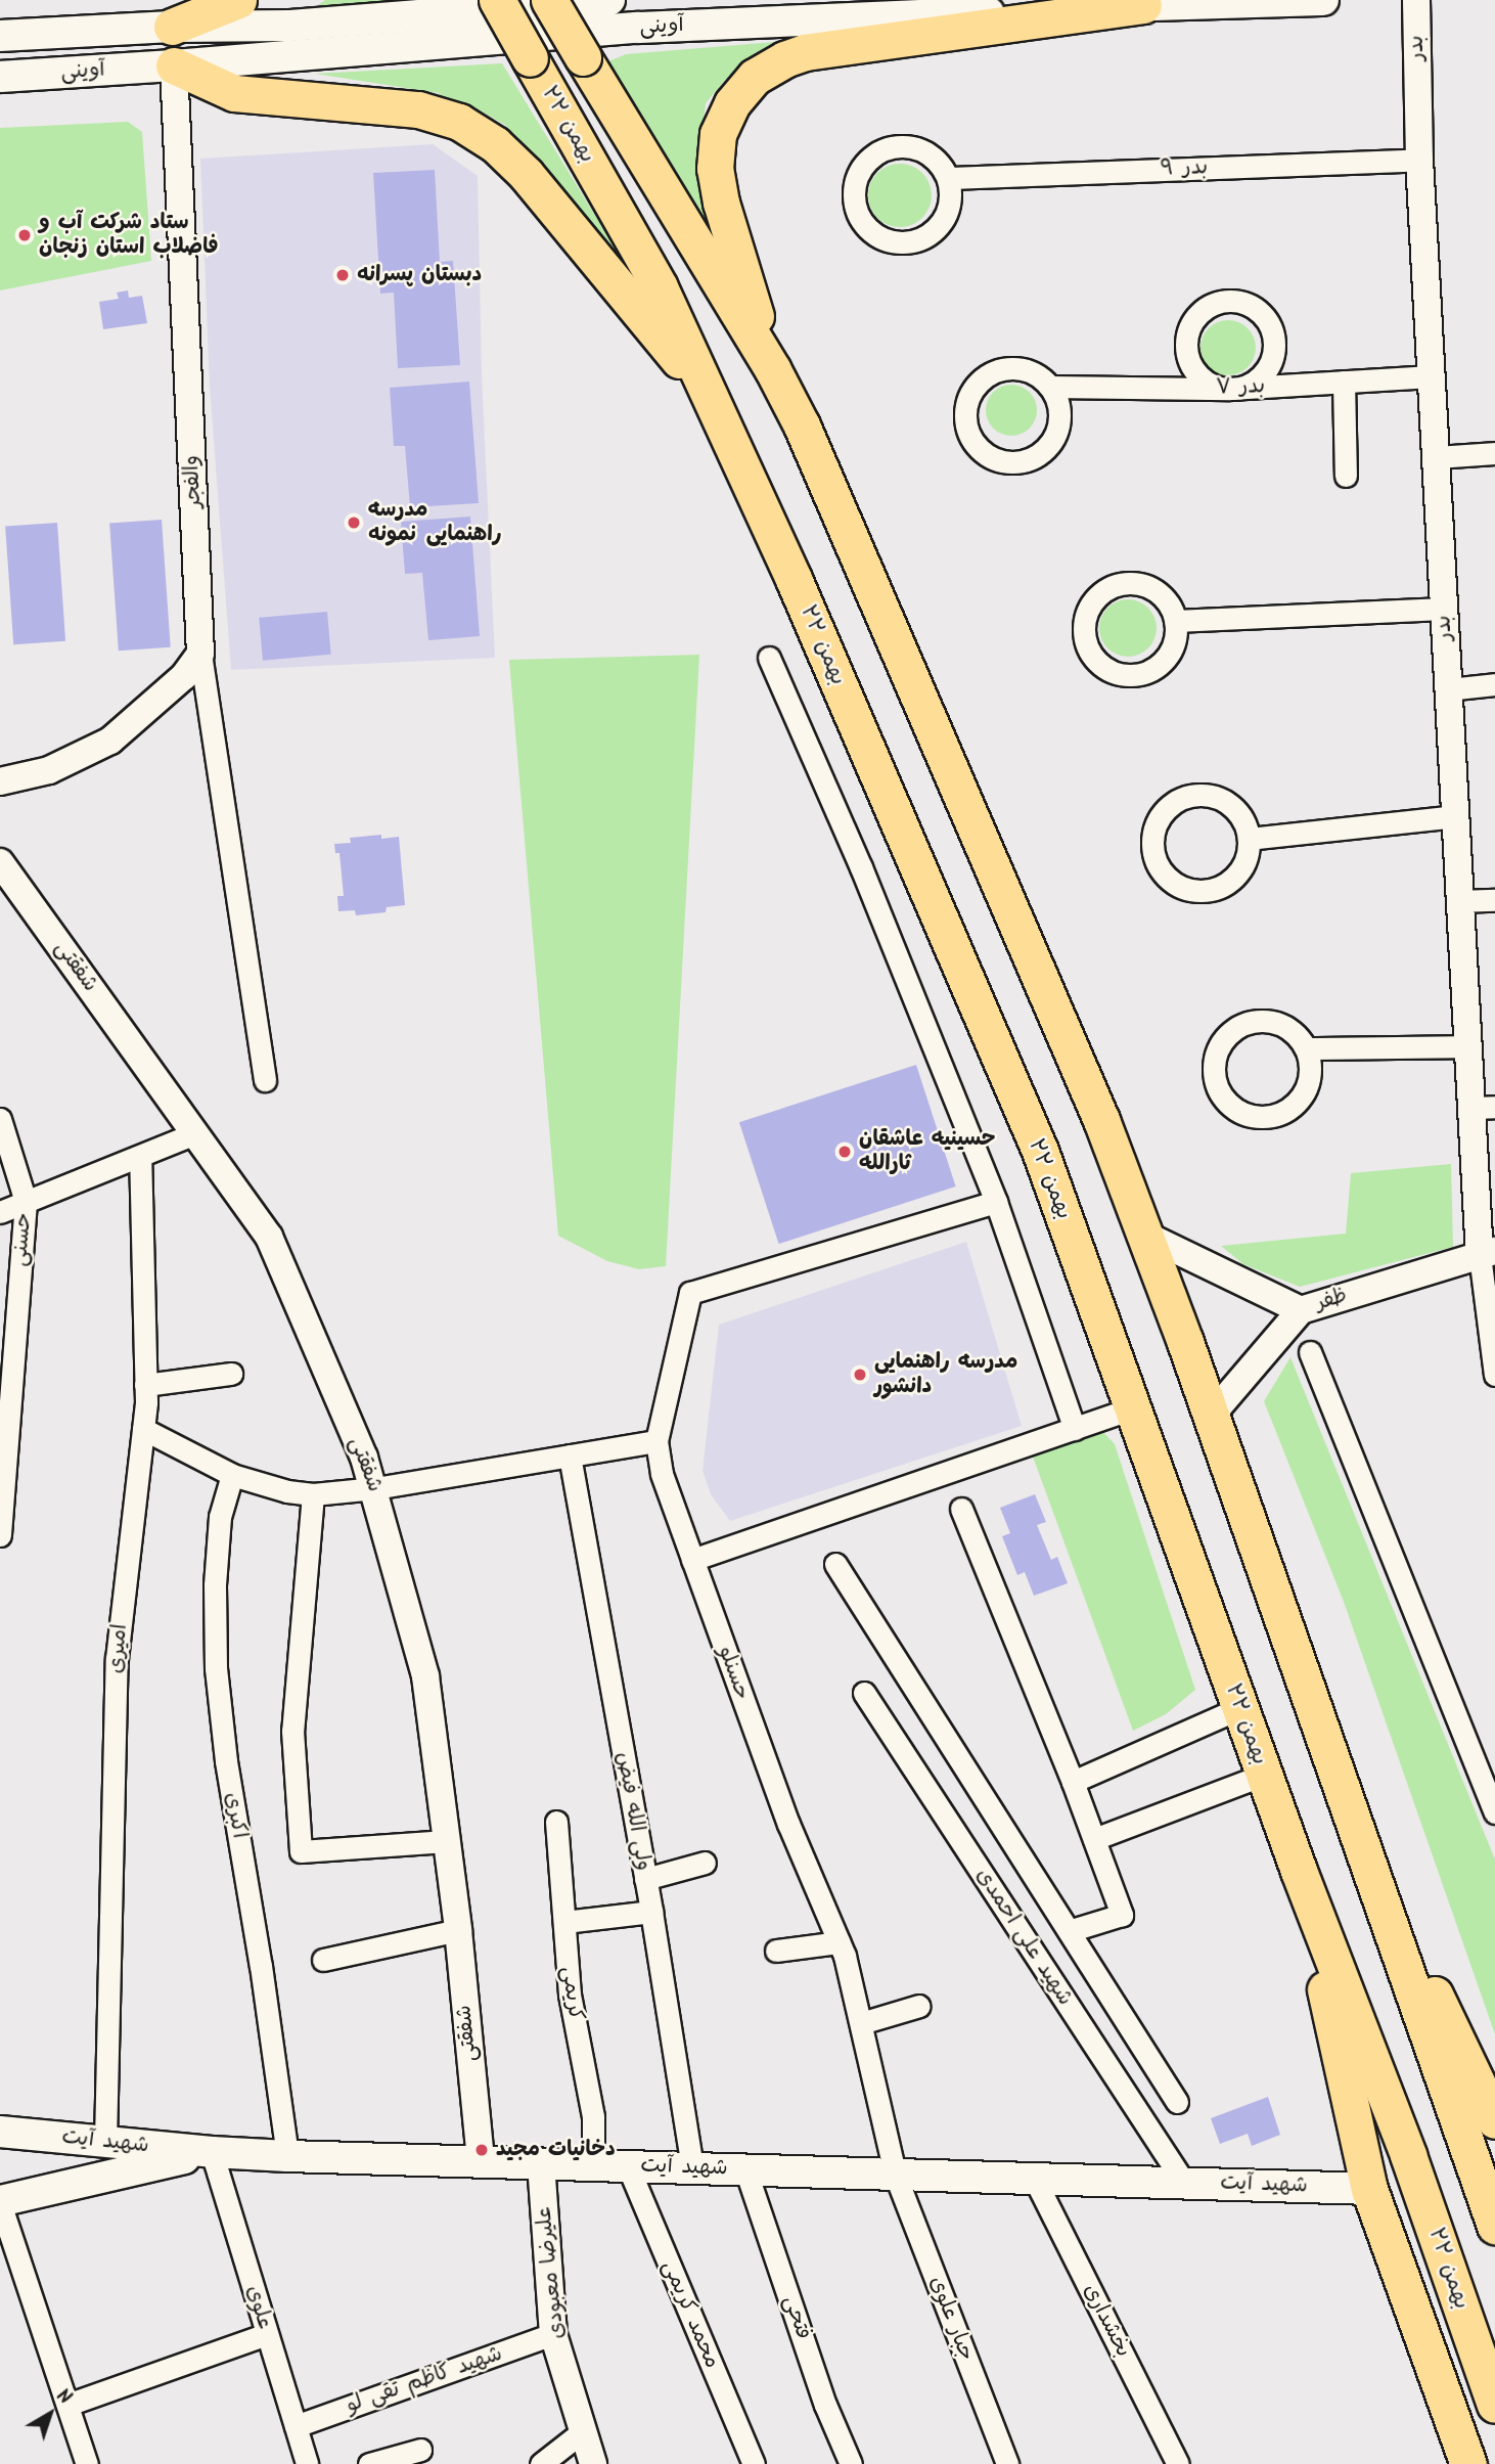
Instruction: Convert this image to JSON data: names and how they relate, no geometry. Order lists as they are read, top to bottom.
{
  "streets": {
    "highway": ["۲۲ بهمن"],
    "main road": ["آوینی", "شهید آیت"],
    "street": [
      "بدر",
      "بدر ۹",
      "بدر ۷",
      "والفجر",
      "شفقتی",
      "حسنی",
      "ظفر",
      "امیری",
      "حسنلو",
      "ولی الله فیض",
      "اکبری",
      "شهید علی احمدی",
      "کریمی",
      "علیرضا معبودی",
      "علوی",
      "محمد کریمی",
      "فتحی",
      "جبار علوی",
      "بخشداری",
      "شهید کاظم تقی لو"
    ]
  },
  "crossings": [
    ["آوینی", "والفجر"],
    ["بدر", "بدر ۹"],
    ["بدر", "بدر ۷"],
    ["بدر", "ظفر"],
    ["شفقتی", "شهید آیت"],
    ["امیری", "شهید آیت"],
    ["حسنلو", "شهید آیت"],
    ["حسنلو", "جبار علوی"],
    ["ولی الله فیض", "شهید آیت"],
    ["اکبری", "شهید آیت"],
    ["شهید علی احمدی", "شهید آیت"],
    ["کریمی", "شهید آیت"],
    ["شهید آیت", "علیرضا معبودی"],
    ["شهید آیت", "علوی"],
    ["شهید آیت", "محمد کریمی"],
    ["شهید آیت", "فتحی"],
    ["شهید آیت", "جبار علوی"],
    ["شهید آیت", "بخشداری"],
    ["علیرضا معبودی", "شهید کاظم تقی لو"],
    ["علوی", "شهید کاظم تقی لو"]
  ],
  "places": [
    "ستاد شرکت آب و فاضلاب استان زنجان",
    "دبستان پسرانه",
    "مدرسه راهنمایی نمونه",
    "حسینیه عاشقان ثارالله",
    "مدرسه راهنمایی دانشور",
    "دخانیات مجید"
  ],
  "north": "top right"
}
